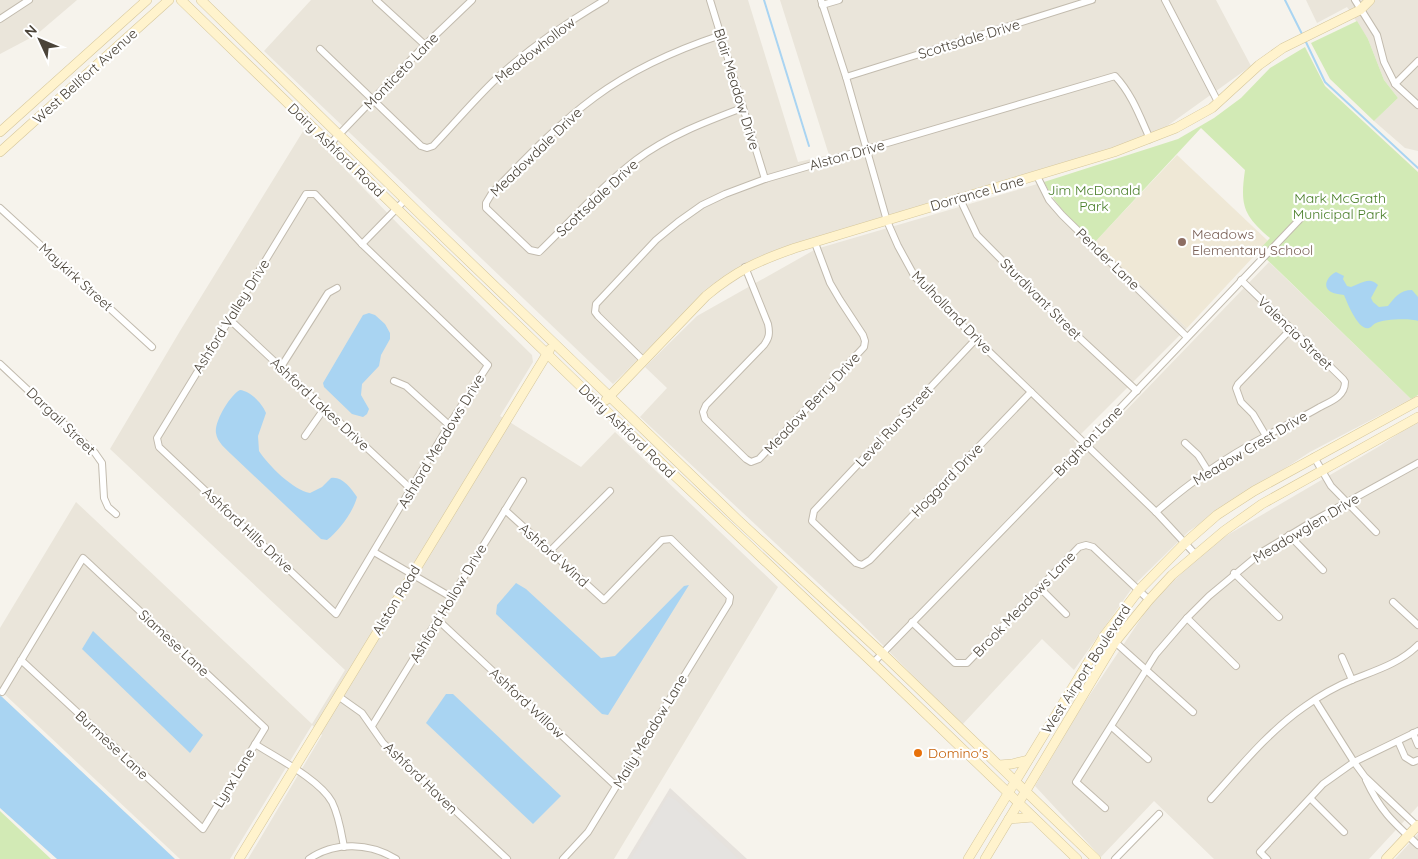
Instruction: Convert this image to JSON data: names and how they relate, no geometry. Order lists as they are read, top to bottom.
{
  "streets": {
    "main road": [
      "West Bellfort Avenue",
      "Dairy Ashford Road",
      "Dorrance Lane",
      "Alston Road",
      "West Airport Boulevard"
    ],
    "street": [
      "Scottsdale Drive",
      "Meadowhollow",
      "Monticeto Lane",
      "Blair Meadow Drive",
      "Meadowdale Drive",
      "Alston Drive",
      "Pender Lane",
      "Maykirk Street",
      "Sturdivant Street",
      "Mulholland Drive",
      "Ashford Valley Drive",
      "Valencia Street",
      "Meadow Berry Drive",
      "Ashford Lakes Drive",
      "Dargail Street",
      "Level Run Street",
      "Ashford Meadows Drive",
      "Brighton Lane",
      "Meadow Crest Drive",
      "Hoggard Drive",
      "Meadowglen Drive",
      "Ashford Hills Drive",
      "Ashford Wind",
      "Ashford Hollow Drive",
      "Brook Meadows Lane",
      "Siamese Lane",
      "Ashford Willow",
      "Maily Meadow Lane",
      "Burmese Lane",
      "Lynx Lane",
      "Ashford Haven"
    ]
  },
  "crossings": [
    ["Scottsdale Drive", "Blair Meadow Drive"],
    ["Scottsdale Drive", "Meadowdale Drive"],
    ["Scottsdale Drive", "Mulholland Drive"],
    ["Meadowhollow", "Monticeto Lane"],
    ["Monticeto Lane", "Dairy Ashford Road"],
    ["Blair Meadow Drive", "Meadowdale Drive"],
    ["Blair Meadow Drive", "Alston Drive"],
    ["Dairy Ashford Road", "Dorrance Lane"],
    ["Dairy Ashford Road", "Brighton Lane"],
    ["Dairy Ashford Road", "Alston Road"],
    ["Dairy Ashford Road", "West Airport Boulevard"],
    ["Alston Drive", "Dorrance Lane"],
    ["Alston Drive", "Mulholland Drive"],
    ["Dorrance Lane", "Pender Lane"],
    ["Dorrance Lane", "Sturdivant Street"],
    ["Dorrance Lane", "Mulholland Drive"],
    ["Dorrance Lane", "Meadow Berry Drive"],
    ["Pender Lane", "Brighton Lane"],
    ["Sturdivant Street", "Brighton Lane"],
    ["Mulholland Drive", "Level Run Street"],
    ["Mulholland Drive", "Brighton Lane"],
    ["Mulholland Drive", "Meadow Crest Drive"],
    ["Mulholland Drive", "Hoggard Drive"],
    ["Mulholland Drive", "West Airport Boulevard"],
    ["Ashford Valley Drive", "Ashford Lakes Drive"],
    ["Ashford Valley Drive", "Ashford Meadows Drive"],
    ["Ashford Valley Drive", "Ashford Hills Drive"],
    ["Valencia Street", "Brighton Lane"],
    ["Valencia Street", "Meadow Crest Drive"],
    ["Ashford Lakes Drive", "Ashford Meadows Drive"],
    ["Level Run Street", "Hoggard Drive"],
    ["Ashford Meadows Drive", "Ashford Hills Drive"],
    ["Brighton Lane", "Brook Meadows Lane"],
    ["Ashford Wind", "Ashford Hollow Drive"],
    ["Ashford Wind", "Maily Meadow Lane"],
    ["Alston Road", "Ashford Haven"],
    ["Ashford Hollow Drive", "Ashford Willow"],
    ["Ashford Hollow Drive", "Ashford Haven"],
    ["Brook Meadows Lane", "West Airport Boulevard"],
    ["Siamese Lane", "Burmese Lane"],
    ["Siamese Lane", "Lynx Lane"],
    ["Ashford Willow", "Maily Meadow Lane"],
    ["Burmese Lane", "Lynx Lane"]
  ],
  "parks": ["Jim McDonald Park", "Mark McGrath Municipal Park"],
  "places": ["Meadows Elementary School", "Domino's"],
  "north": "top left"
}
